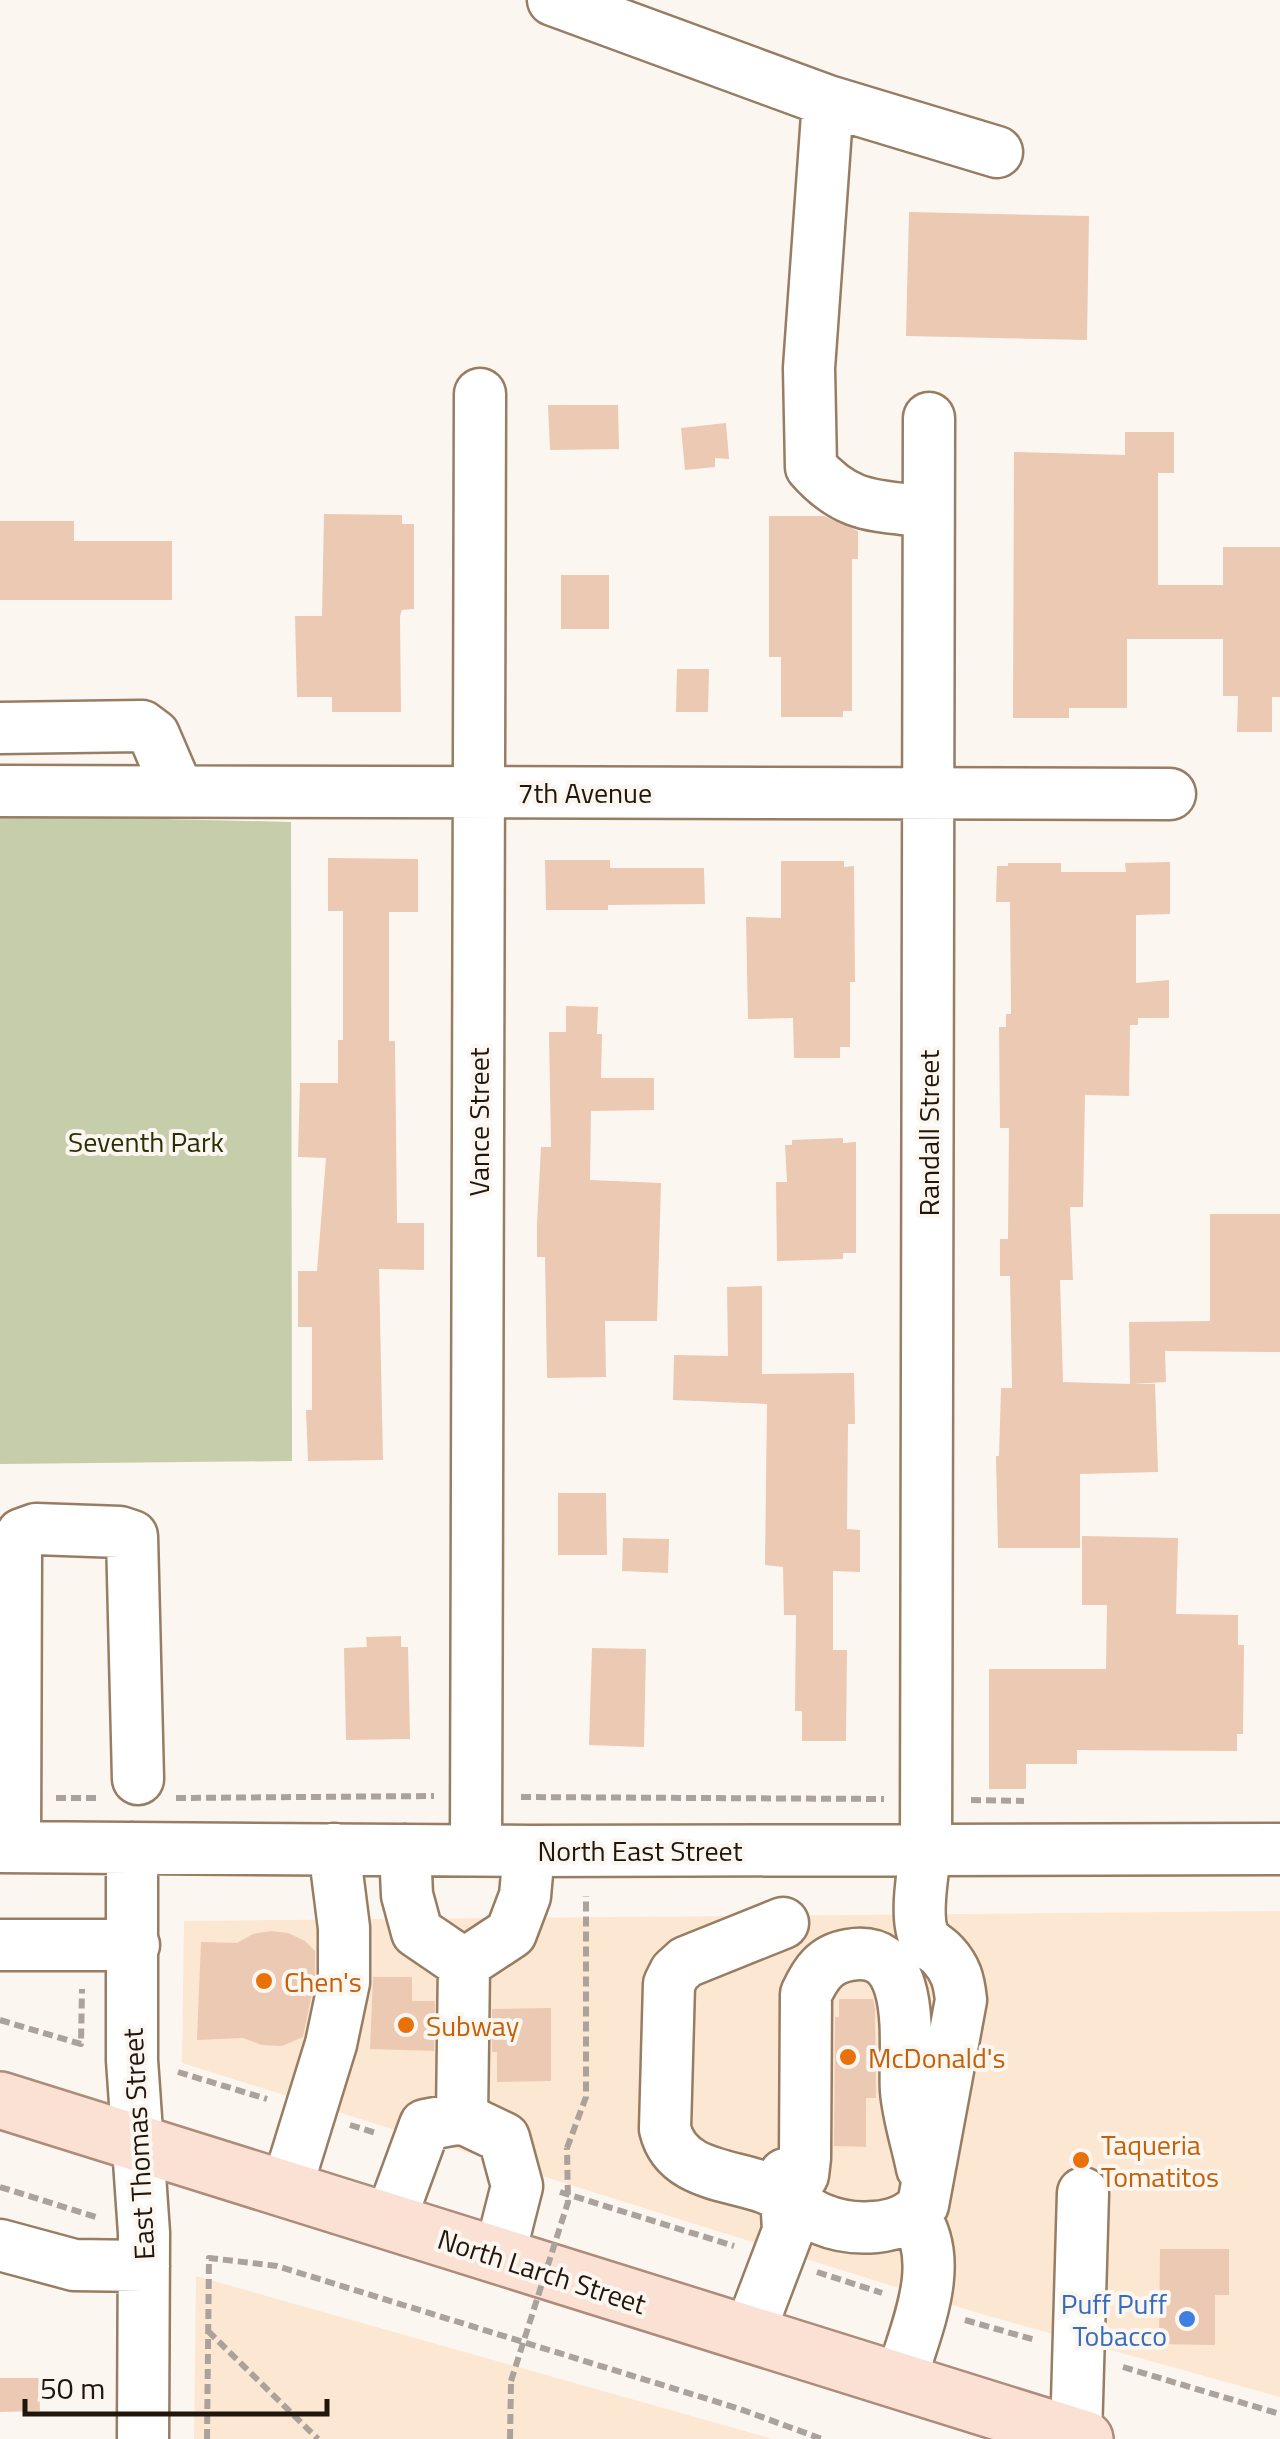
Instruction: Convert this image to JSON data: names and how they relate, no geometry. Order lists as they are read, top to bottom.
{
  "streets": {
    "main road": ["North Larch Street"],
    "street": [
      "7th Avenue",
      "Vance Street",
      "Randall Street",
      "North East Street",
      "East Thomas Street"
    ]
  },
  "crossings": [
    ["7th Avenue", "Vance Street"],
    ["7th Avenue", "Randall Street"],
    ["Vance Street", "North East Street"],
    ["Randall Street", "North East Street"],
    ["North East Street", "East Thomas Street"],
    ["East Thomas Street", "North Larch Street"]
  ],
  "parks": ["Seventh Park"],
  "places": [
    "Chen's",
    "Subway",
    "McDonald's",
    "Taqueria Tomatitos",
    "Puff Puff Tobacco"
  ],
  "scale_bar": "50 m"
}
